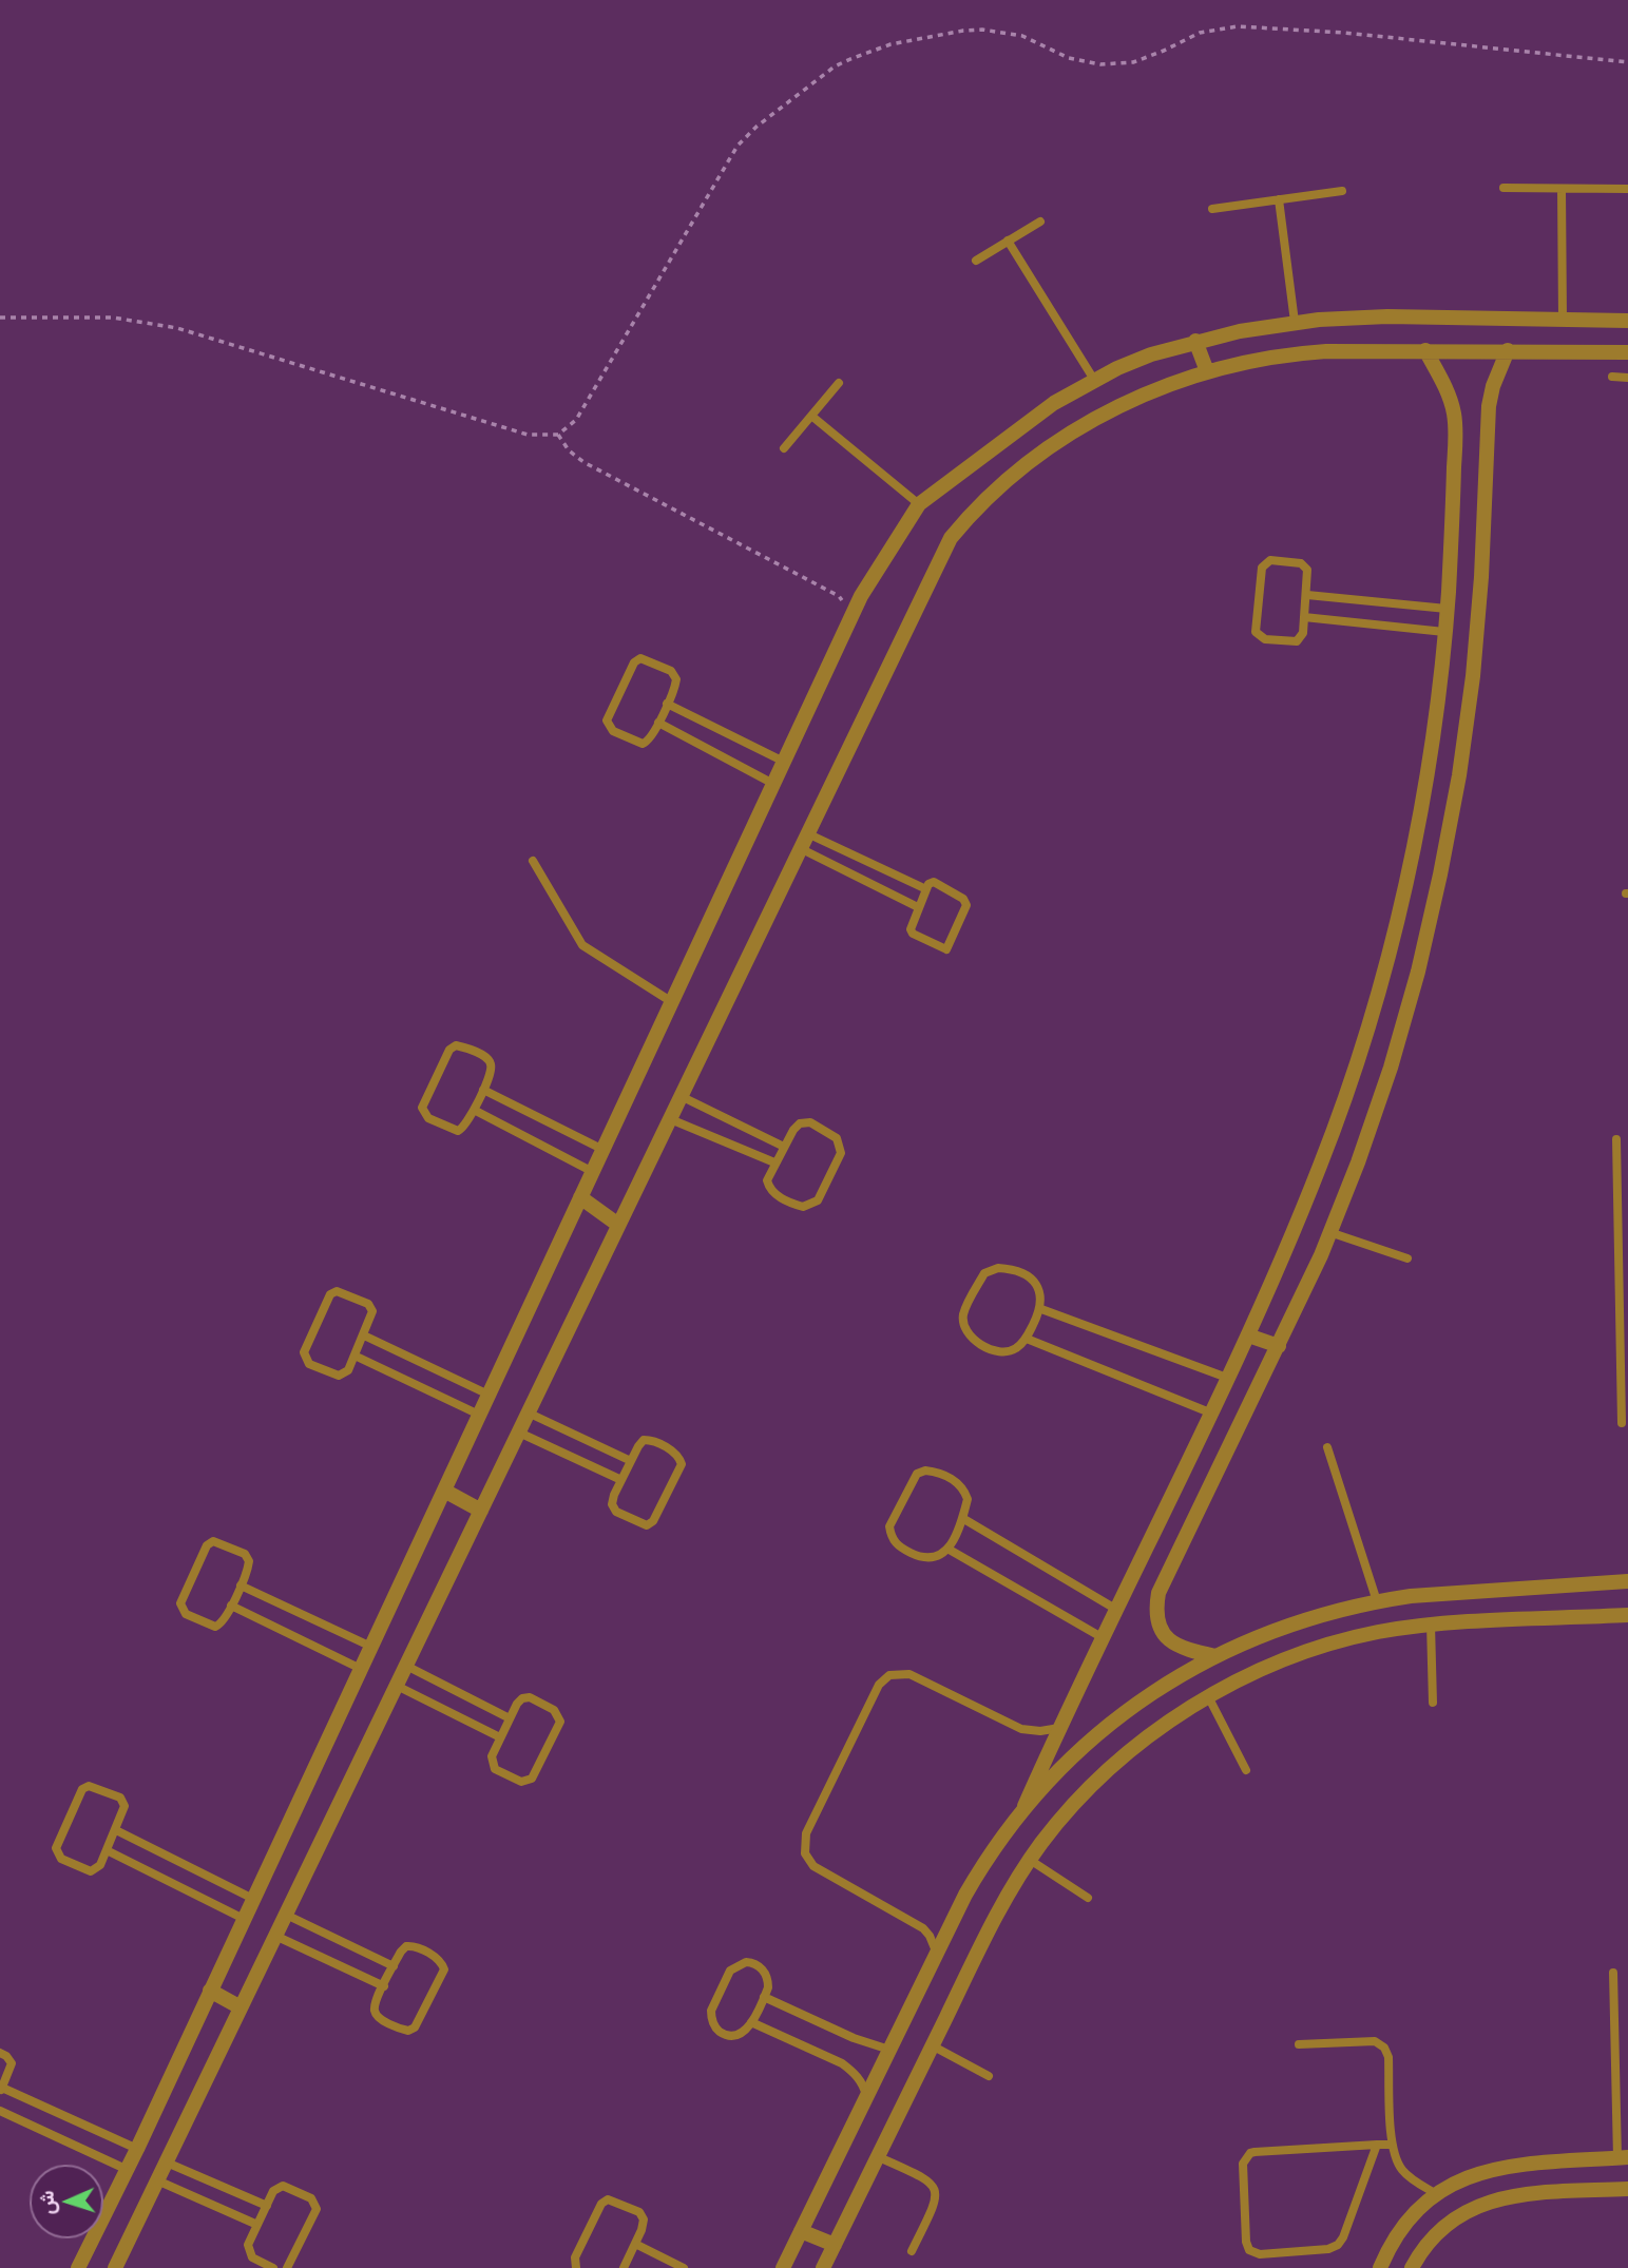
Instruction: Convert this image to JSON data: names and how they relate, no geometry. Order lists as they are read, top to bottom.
{
  "north": "left"
}
